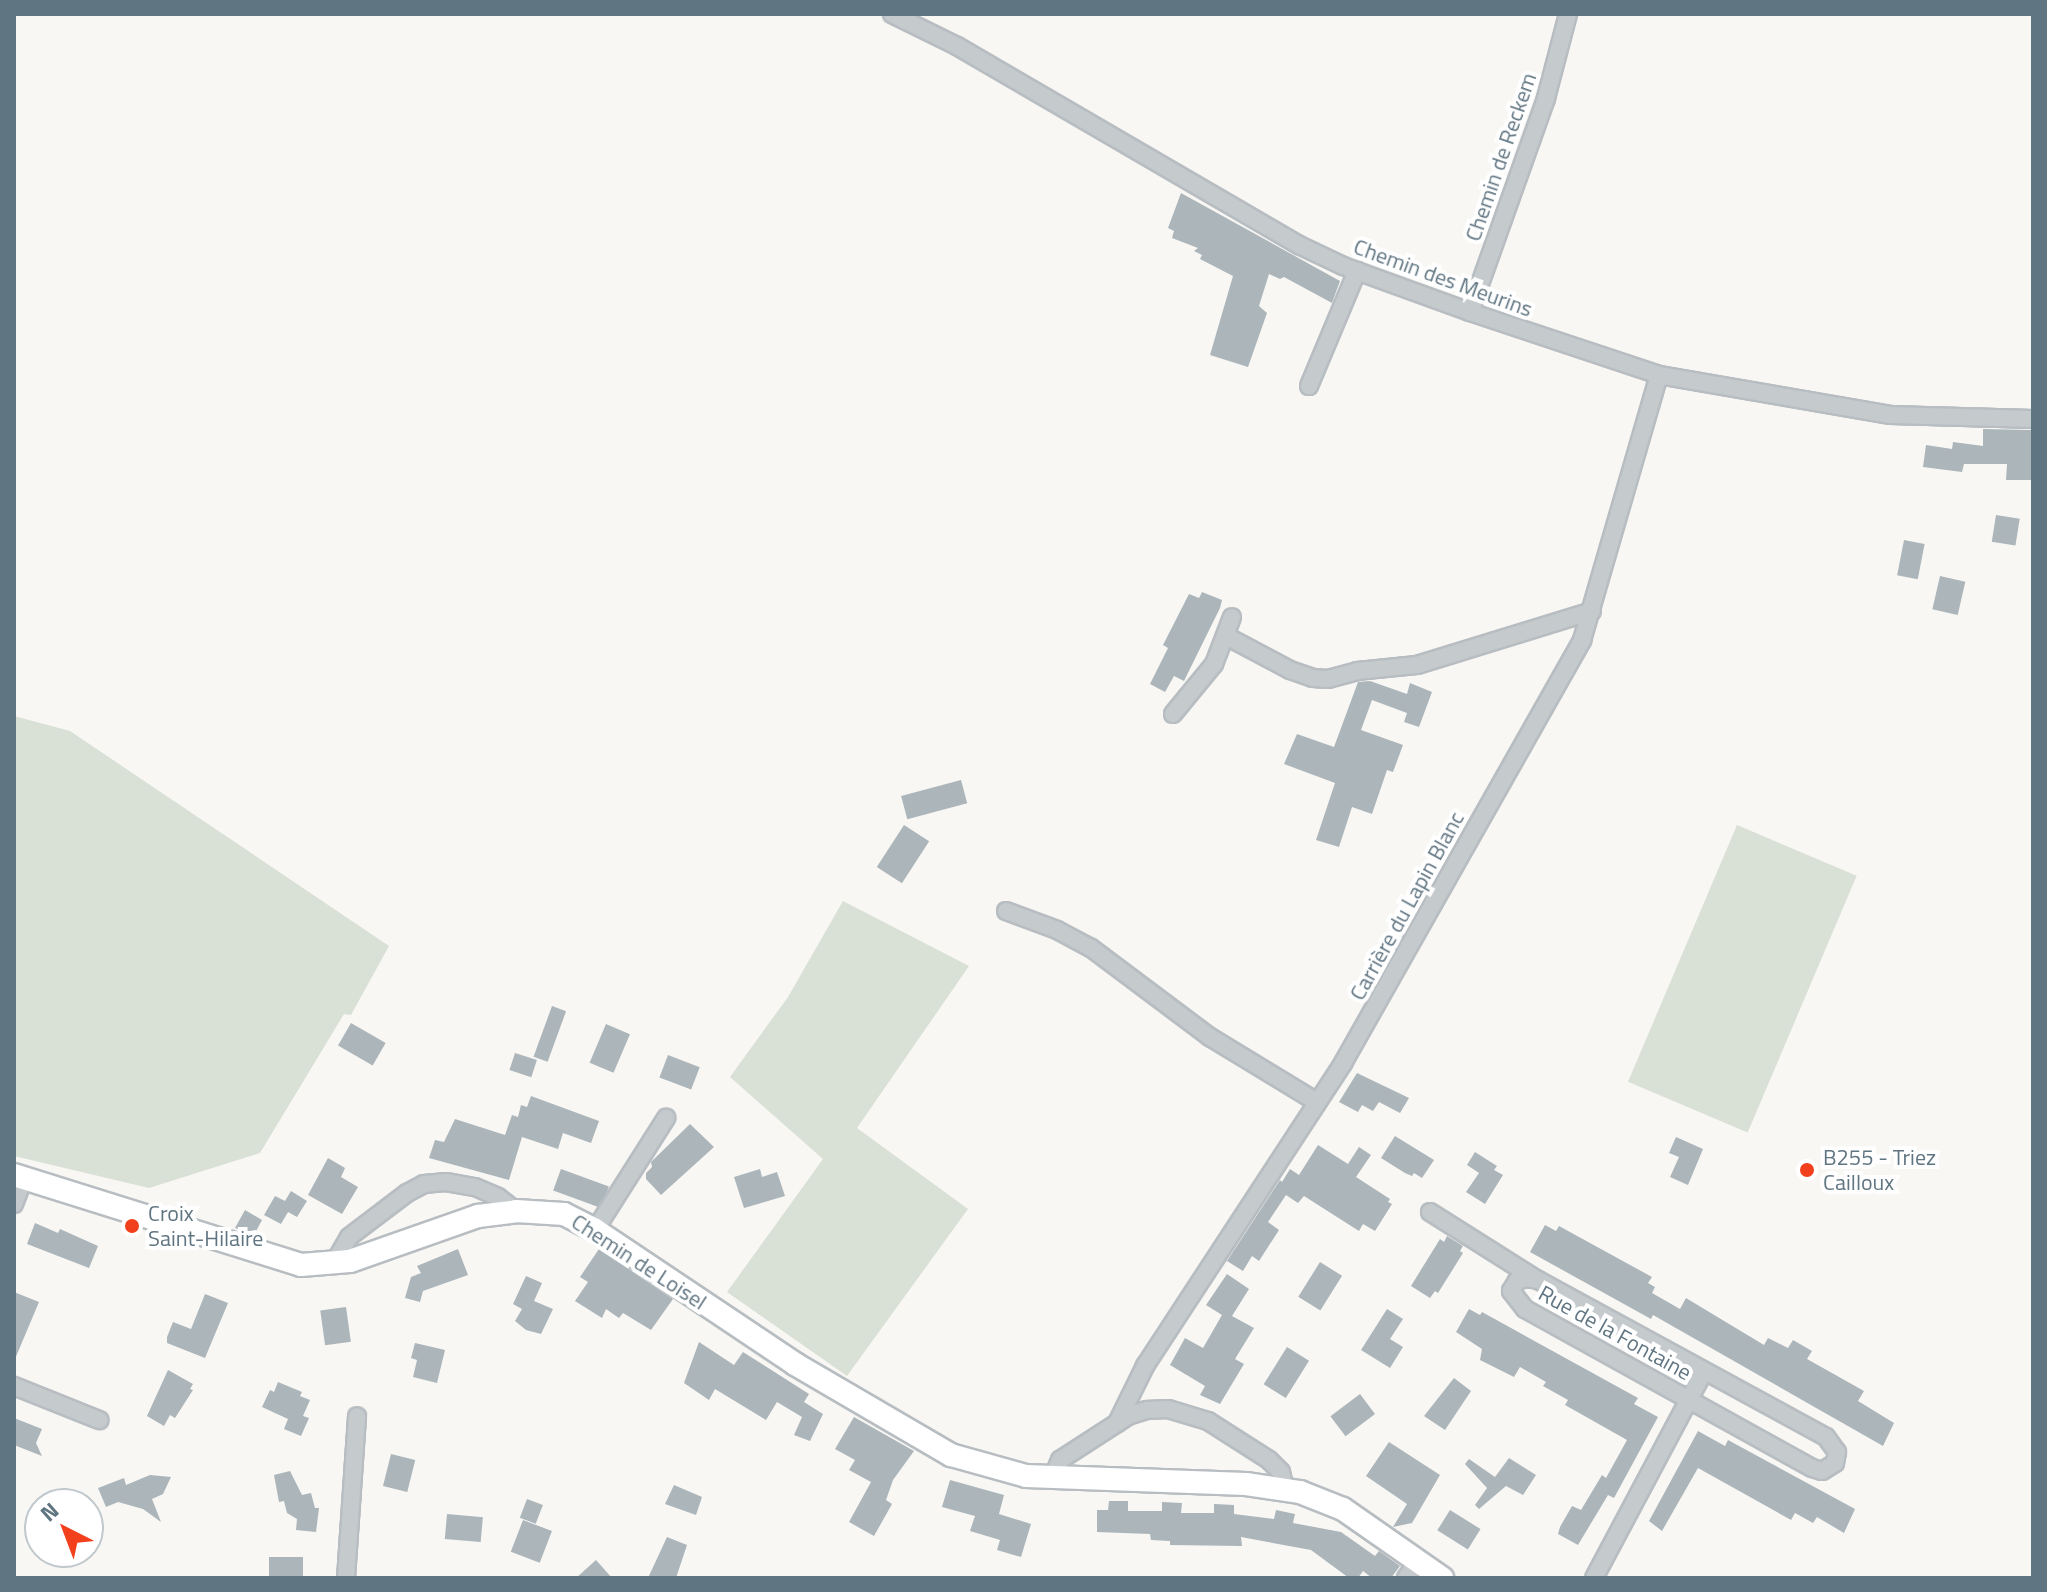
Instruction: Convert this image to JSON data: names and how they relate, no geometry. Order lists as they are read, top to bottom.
{
  "streets": {
    "street": [
      "Chemin de Reckem",
      "Chemin des Meurins",
      "Carrière du Lapin Blanc",
      "Chemin de Loisel",
      "Rue de la Fontaine"
    ]
  },
  "crossings": [
    ["Chemin de Reckem", "Chemin des Meurins"],
    ["Chemin des Meurins", "Carrière du Lapin Blanc"]
  ],
  "places": ["B255 - Triez Cailloux", "Croix Saint-Hilaire"],
  "north": "top left"
}
